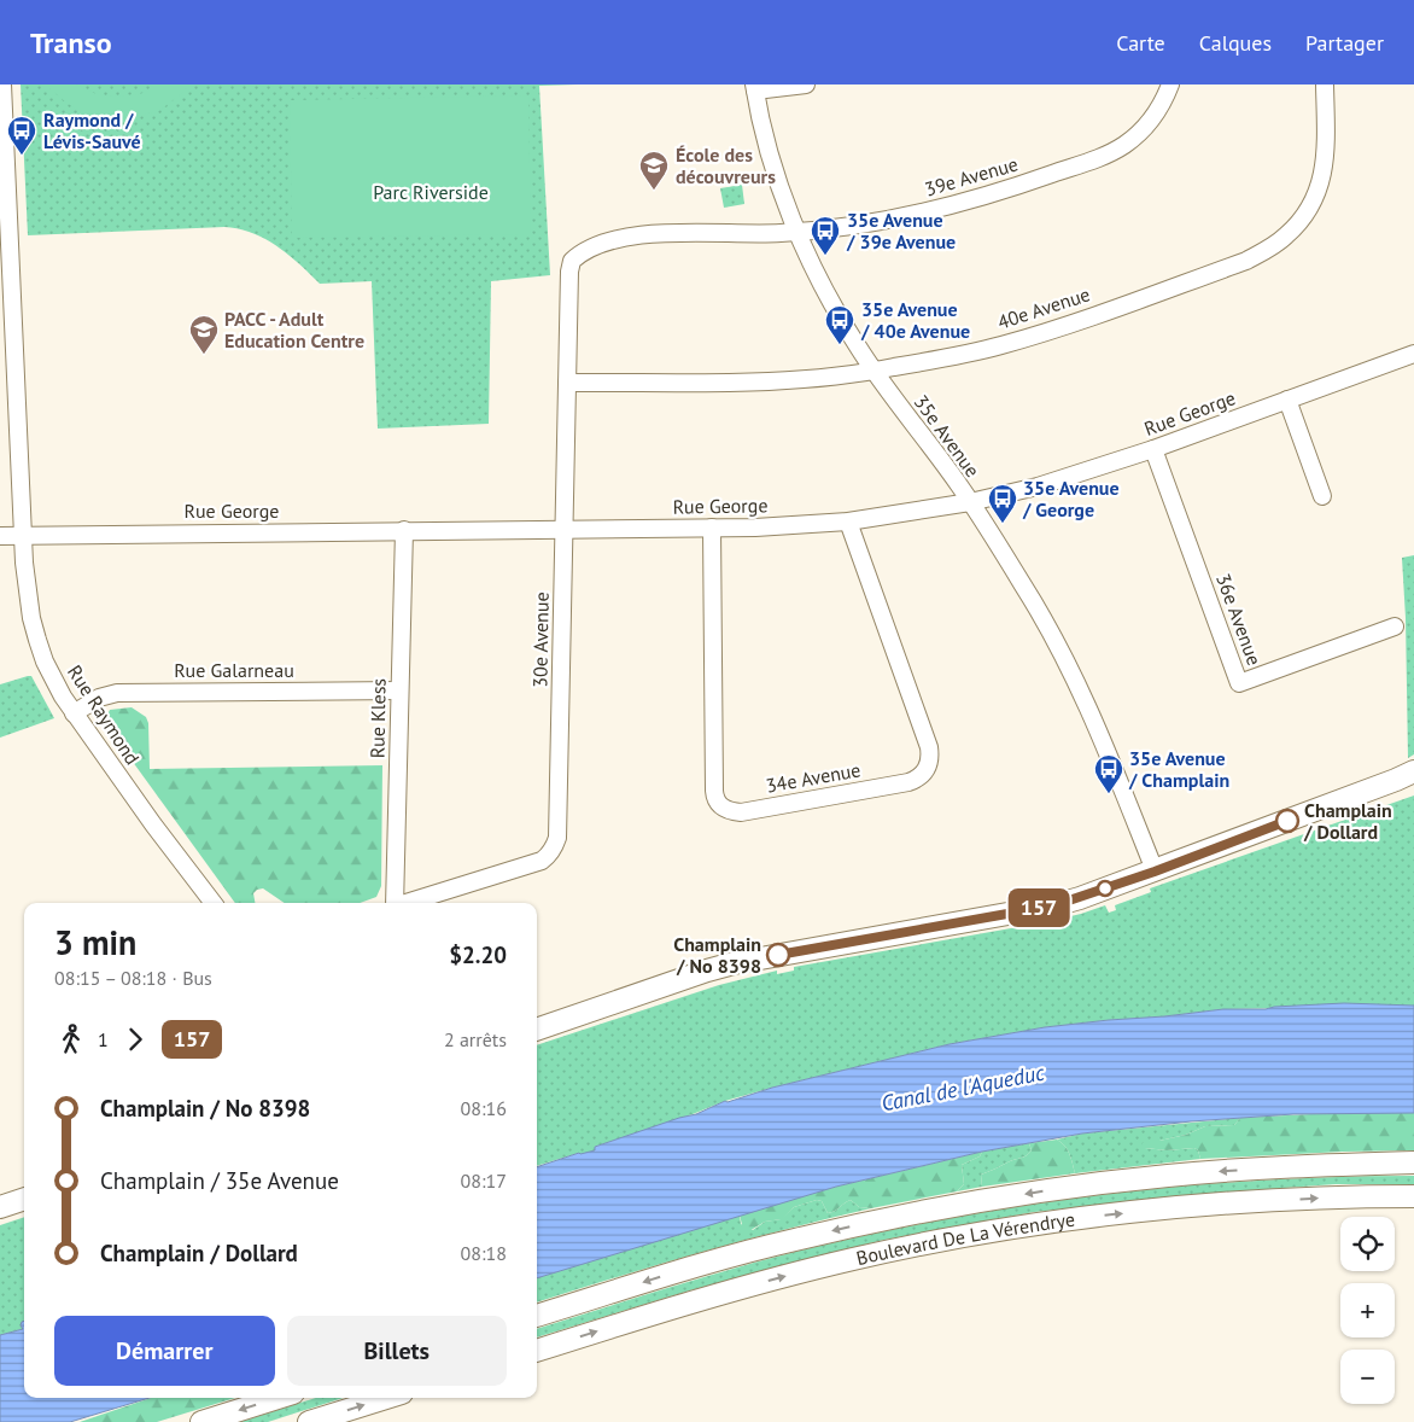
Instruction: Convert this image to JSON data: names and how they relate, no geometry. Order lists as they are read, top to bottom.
{
  "streets": {
    "main road": ["Boulevard De La Vérendrye"],
    "street": [
      "39e Avenue",
      "40e Avenue",
      "Rue George",
      "35e Avenue",
      "36e Avenue",
      "30e Avenue",
      "Rue Galarneau",
      "Rue Raymond",
      "Rue Kless",
      "34e Avenue"
    ]
  },
  "crossings": [
    ["39e Avenue", "35e Avenue"],
    ["39e Avenue", "30e Avenue"],
    ["40e Avenue", "35e Avenue"],
    ["40e Avenue", "30e Avenue"],
    ["Rue George", "35e Avenue"],
    ["Rue George", "36e Avenue"],
    ["Rue George", "30e Avenue"],
    ["Rue George", "Rue Raymond"],
    ["Rue George", "Rue Kless"],
    ["Rue George", "34e Avenue"],
    ["Rue Galarneau", "Rue Raymond"],
    ["Rue Galarneau", "Rue Kless"]
  ],
  "water": ["Canal de l'Aqueduc"],
  "parks": ["Parc Riverside"],
  "places": {
    "bus stop": [
      "Raymond / Lévis-Sauvé",
      "35e Avenue / 39e Avenue",
      "35e Avenue / 40e Avenue",
      "35e Avenue / George",
      "35e Avenue / Champlain"
    ],
    "school or university": ["École des découvreurs", "PACC - Adult Education Centre"],
    "other": ["Champlain / Dollard", "Champlain / No 8398"]
  },
  "lines": ["bus line 157"],
  "page": {
    "header": "Transo",
    "nav": ["Carte", "Calques", "Partager"],
    "on_map": "157",
    "heading": ["3 min", "08:15 – 08:18 · Bus", "$2.20"],
    "legs": ["1", "157", "2 arrêts"],
    "list": [
      {
        "name": "Champlain / No 8398",
        "value": "08:16"
      },
      {
        "name": "Champlain / 35e Avenue",
        "value": "08:17"
      },
      {
        "name": "Champlain / Dollard",
        "value": "08:18"
      }
    ],
    "map_buttons": ["+", "−"],
    "buttons": ["Démarrer", "Billets"]
  }
}
